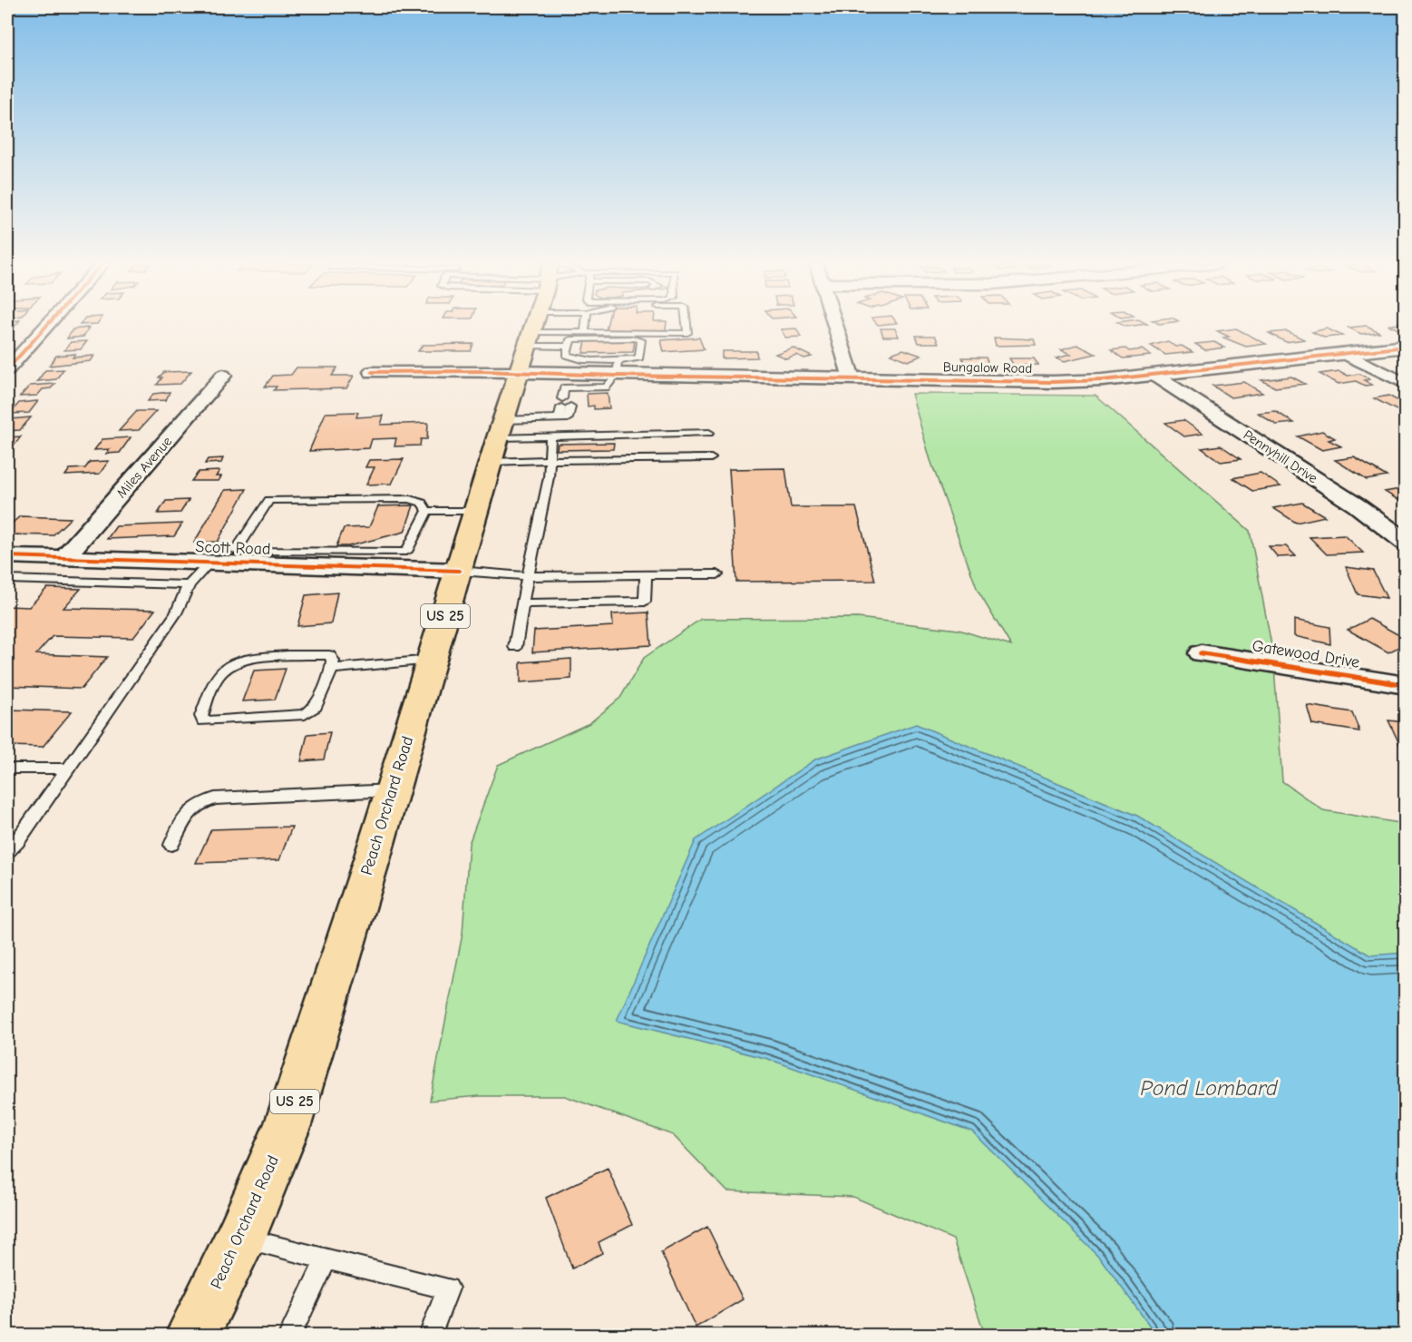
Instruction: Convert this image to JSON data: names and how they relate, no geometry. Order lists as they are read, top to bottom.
{
  "streets": {
    "main road": ["US 25", "Peach Orchard Road"],
    "street": [
      "Bungalow Road",
      "Pennyhill Drive",
      "Miles Avenue",
      "Scott Road",
      "Gatewood Drive"
    ]
  },
  "crossings": [
    ["Bungalow Road", "Pennyhill Drive"],
    ["Bungalow Road", "Peach Orchard Road"],
    ["Miles Avenue", "Scott Road"],
    ["Scott Road", "Peach Orchard Road"]
  ],
  "water": ["Pond Lombard"]
}
